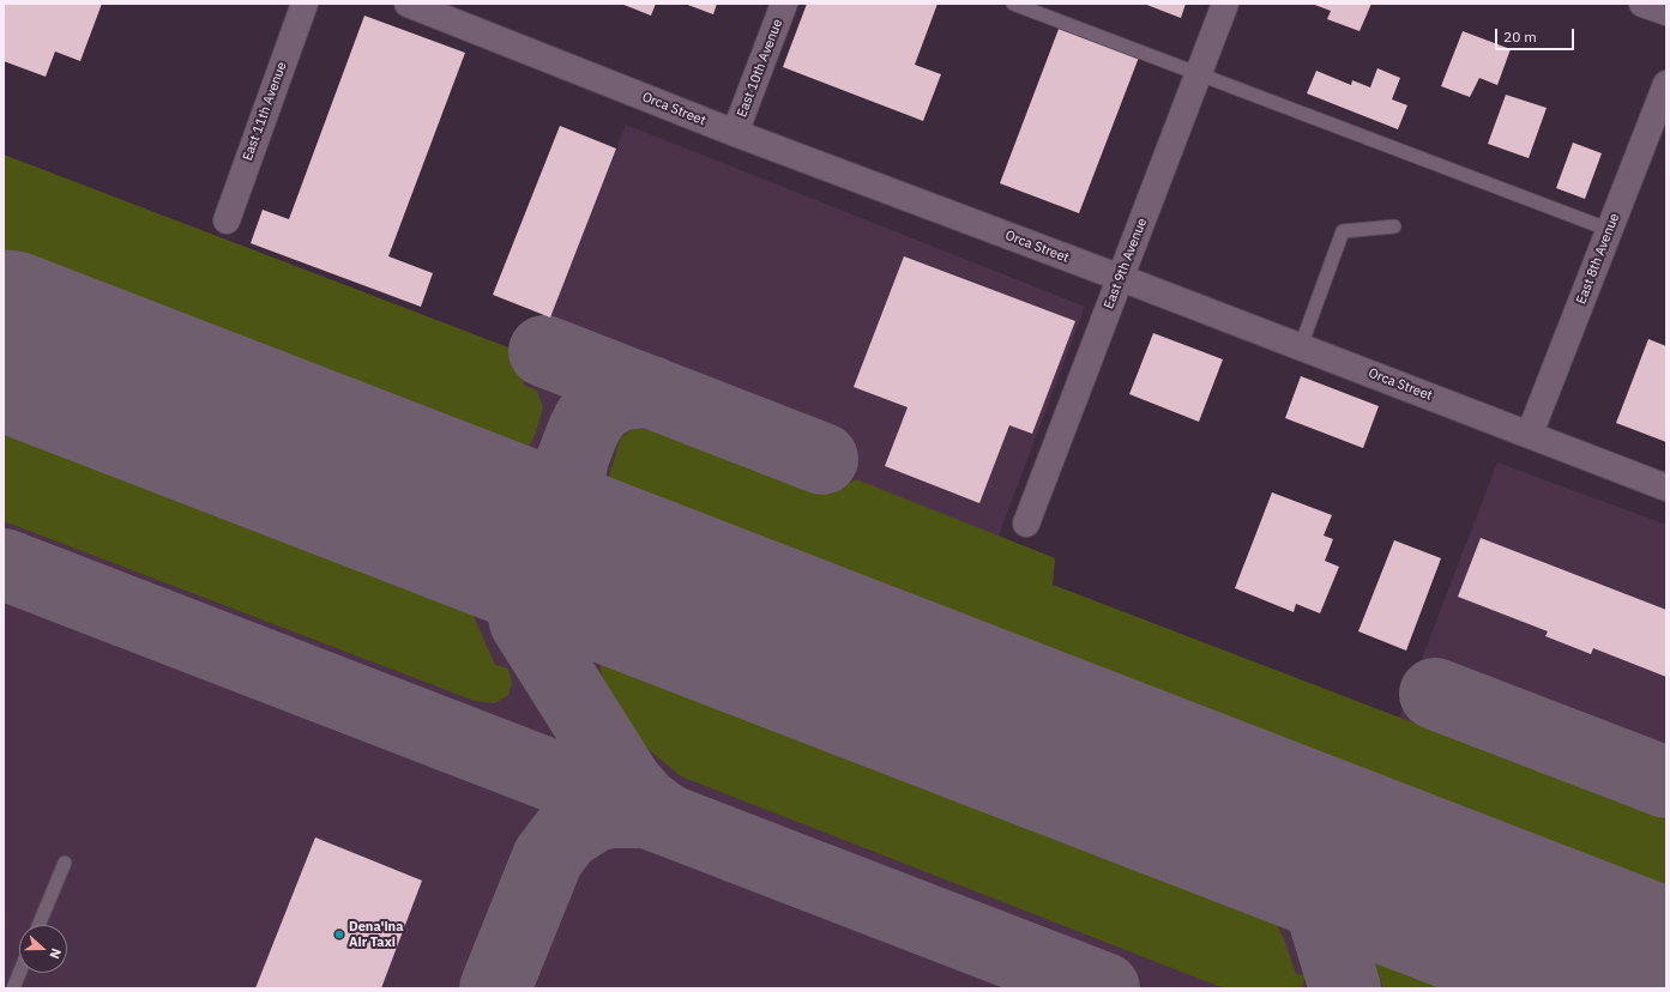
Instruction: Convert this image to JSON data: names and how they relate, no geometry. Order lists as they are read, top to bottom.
{
  "streets": {
    "street": [
      "East 10th Avenue",
      "Orca Street",
      "East 11th Avenue",
      "East 8th Avenue",
      "East 9th Avenue"
    ]
  },
  "crossings": [
    ["East 10th Avenue", "Orca Street"],
    ["Orca Street", "East 8th Avenue"],
    ["Orca Street", "East 9th Avenue"]
  ],
  "places": ["Dena'ina Air Taxi"],
  "scale_bar": "20 m",
  "north": "right"
}
